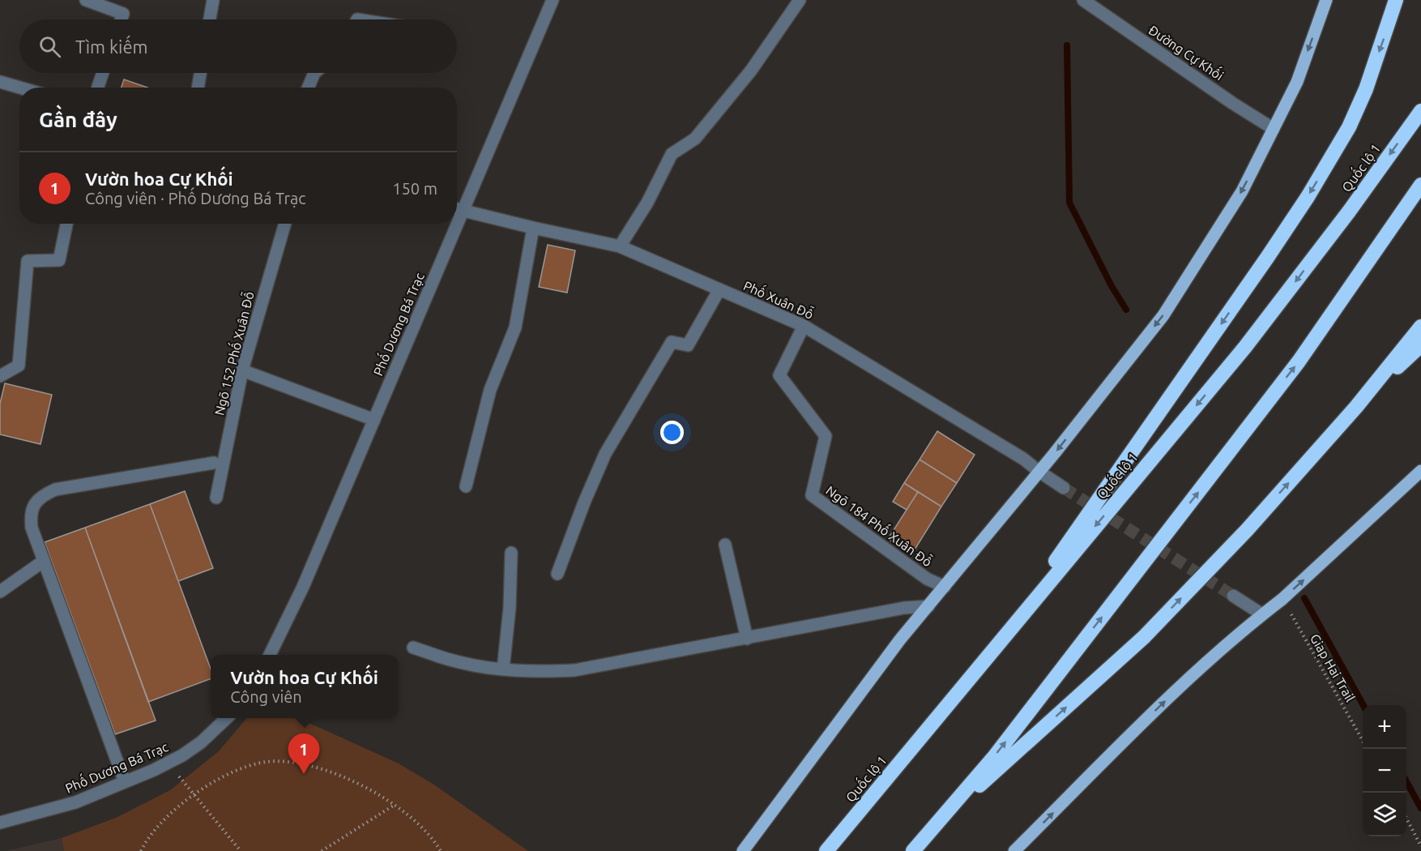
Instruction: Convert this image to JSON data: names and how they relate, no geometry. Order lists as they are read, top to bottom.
{
  "streets": {
    "highway": ["Quốc lộ 1"],
    "street": [
      "Đường Cự Khối",
      "Phố Xuân Đỗ",
      "Phố Dương Bá Trạc",
      "Ngõ 152 Phố Xuân Đỗ",
      "Ngõ 184 Phố Xuân Đỗ"
    ],
    "path": ["Giap Hai Trail"]
  },
  "crossings": [
    ["Phố Xuân Đỗ", "Phố Dương Bá Trạc"],
    ["Phố Xuân Đỗ", "Ngõ 184 Phố Xuân Đỗ"]
  ],
  "page": {
    "search": "Tìm kiếm",
    "heading": "Gần đây",
    "list": [
      {
        "mark": "1",
        "name": "Vườn hoa Cự Khối",
        "note": "Công viên · Phố Dương Bá Trạc",
        "value": "150 m"
      }
    ],
    "popup": ["Vườn hoa Cự Khối", "Công viên"],
    "map_buttons": ["+", "−"],
    "pins": "1"
  }
}
